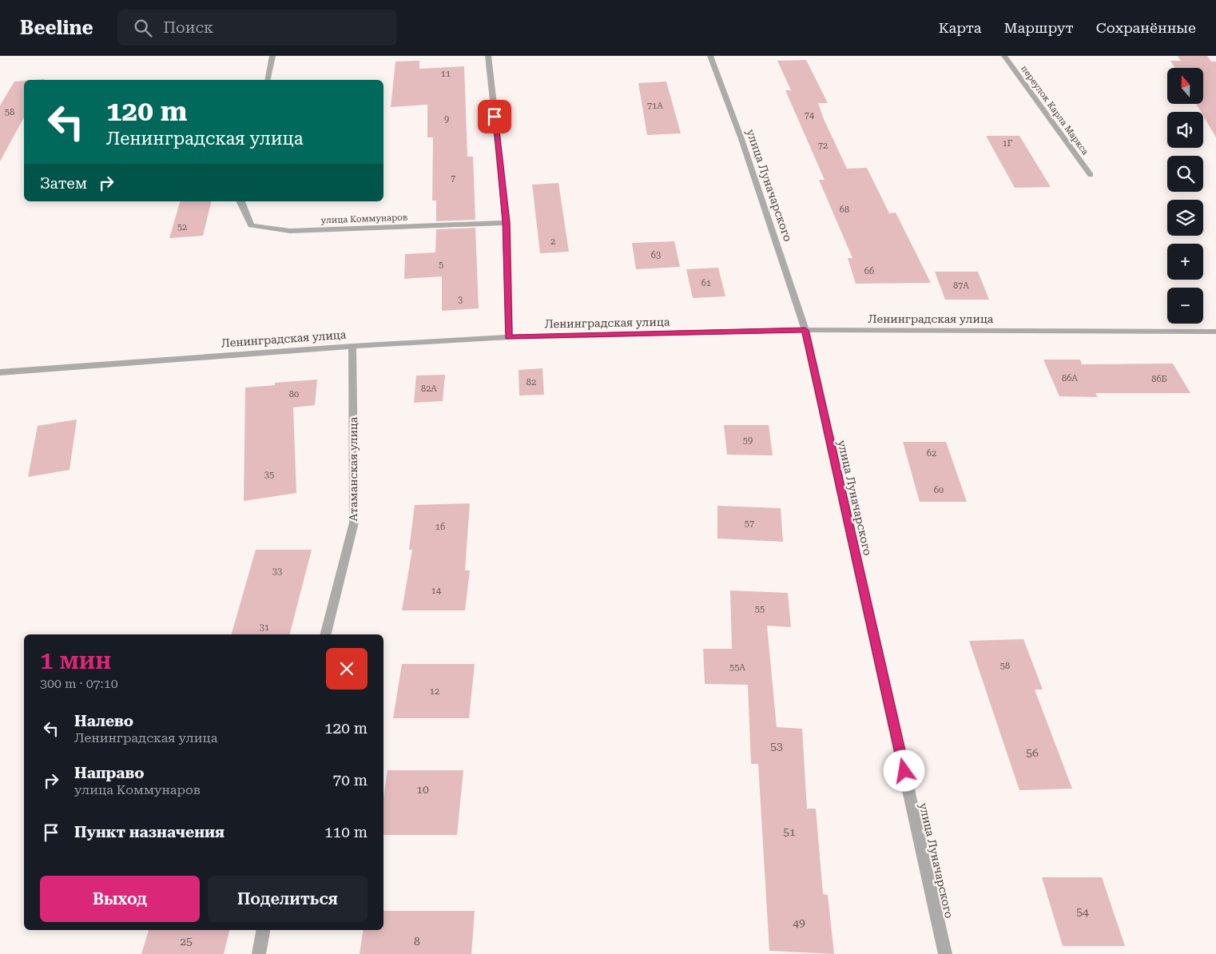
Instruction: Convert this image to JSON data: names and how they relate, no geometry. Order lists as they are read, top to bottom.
{
  "streets": {
    "street": [
      "переулок Карла Маркса",
      "улица Луначарского",
      "улица Коммунаров",
      "Ленинградская улица",
      "Атаманская улица"
    ]
  },
  "crossings": [
    ["улица Луначарского", "Ленинградская улица"],
    ["Ленинградская улица", "Атаманская улица"]
  ],
  "house_numbers": [
    "11",
    "71А",
    "58",
    "74",
    "9",
    "1Г",
    "72",
    "7",
    "68",
    "52",
    "2",
    "63",
    "5",
    "66",
    "61",
    "87А",
    "3",
    "86А",
    "86Б",
    "82",
    "82А",
    "80",
    "59",
    "62",
    "35",
    "60",
    "57",
    "16",
    "33",
    "14",
    "55",
    "31",
    "58",
    "55А",
    "12",
    "53",
    "56",
    "10",
    "51",
    "54",
    "49",
    "25",
    "8"
  ],
  "north": "top",
  "page": {
    "header": "Beeline",
    "search": "Поиск",
    "nav": ["Карта", "Маршрут", "Сохранённые"],
    "map_buttons": ["+", "−"],
    "turn": ["120 m", "Ленинградская улица"],
    "then": "Затем",
    "heading": ["1 мин", "300 m · 07:10"],
    "list": [
      {
        "name": "Налево",
        "note": "Ленинградская улица",
        "value": "120 m"
      },
      {
        "name": "Направо",
        "note": "улица Коммунаров",
        "value": "70 m"
      },
      {
        "name": "Пункт назначения",
        "value": "110 m"
      }
    ],
    "buttons": ["Выход", "Поделиться"]
  }
}
